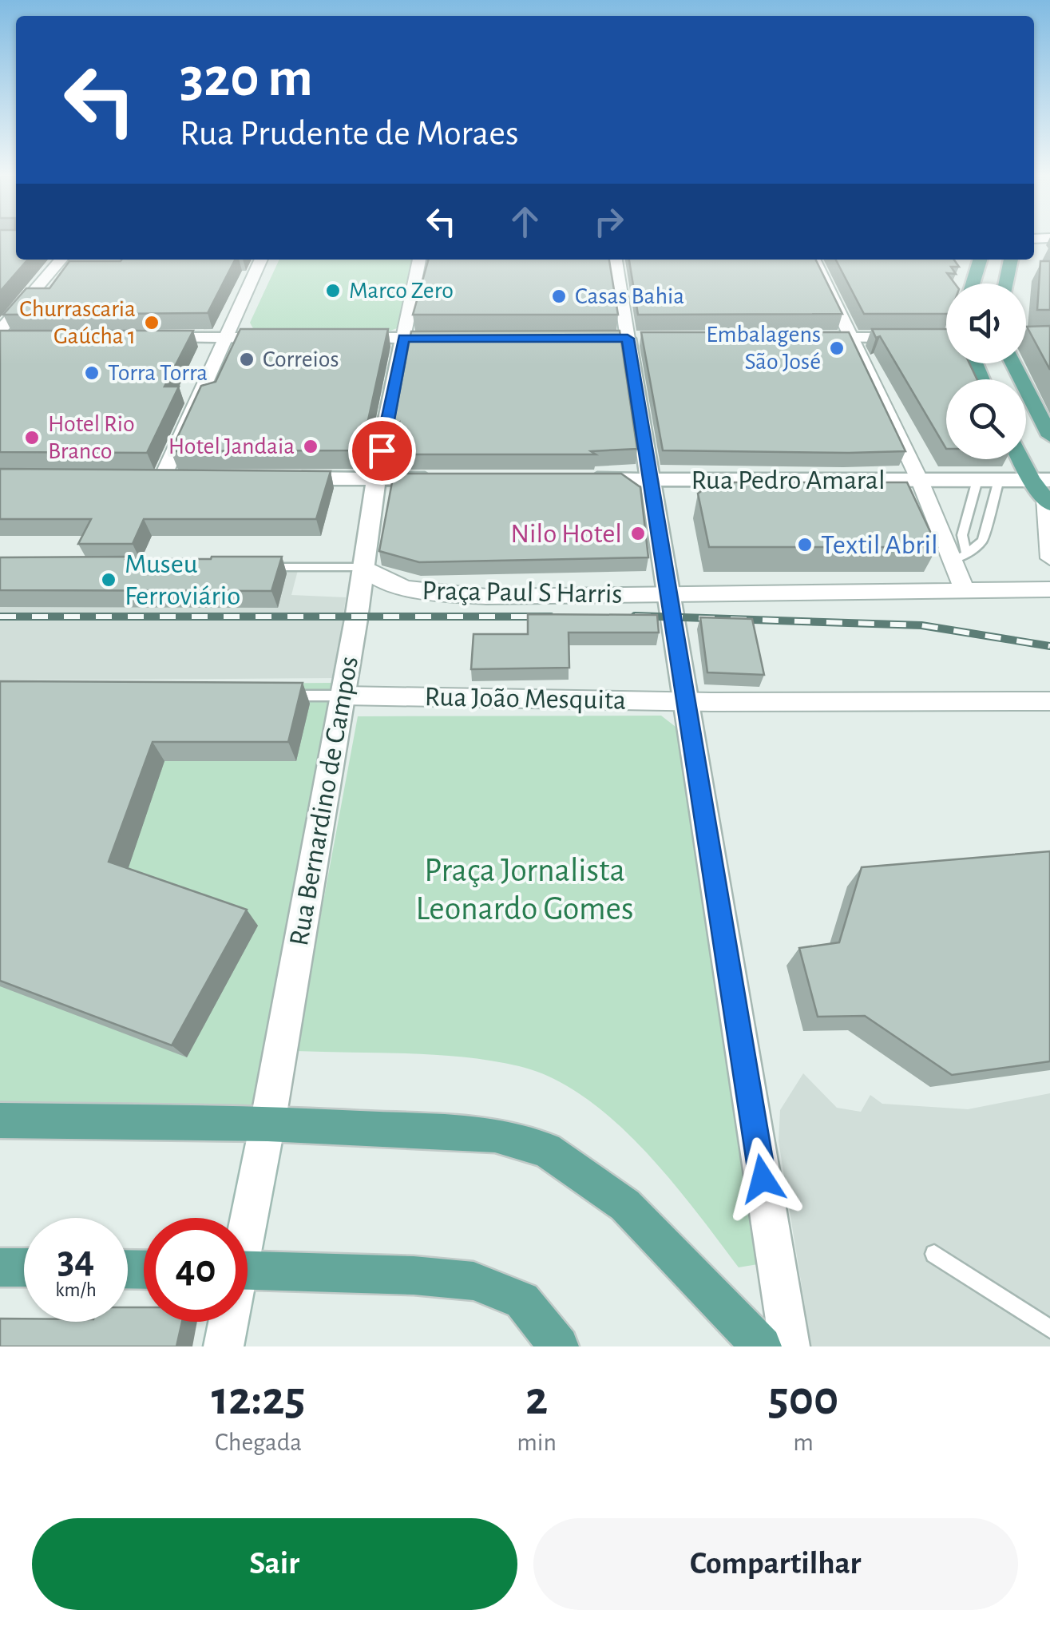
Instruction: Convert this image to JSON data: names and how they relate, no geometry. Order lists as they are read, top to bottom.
{
  "streets": {
    "street": [
      "Rua Pedro Amaral",
      "Praça Paul S Harris",
      "Rua João Mesquita",
      "Rua Bernardino de Campos"
    ]
  },
  "crossings": [
    ["Praça Paul S Harris", "Rua Bernardino de Campos"],
    ["Rua João Mesquita", "Rua Bernardino de Campos"]
  ],
  "parks": ["Praça Jornalista Leonardo Gomes"],
  "places": [
    "Marco Zero",
    "Casas Bahia",
    "Churrascaria Gaúcha 1",
    "Embalagens São José",
    "Correios",
    "Torra Torra",
    "Hotel Rio Branco",
    "Hotel Jandaia",
    "Nilo Hotel",
    "Textil Abril",
    "Museu Ferroviário"
  ],
  "page": {
    "turn": ["320 m", "Rua Prudente de Moraes"],
    "speed": "34 km/h",
    "limit": "40",
    "eta": [
      "12:25",
      "Chegada",
      "2",
      "min",
      "500",
      "m"
    ],
    "buttons": ["Sair", "Compartilhar"]
  }
}
